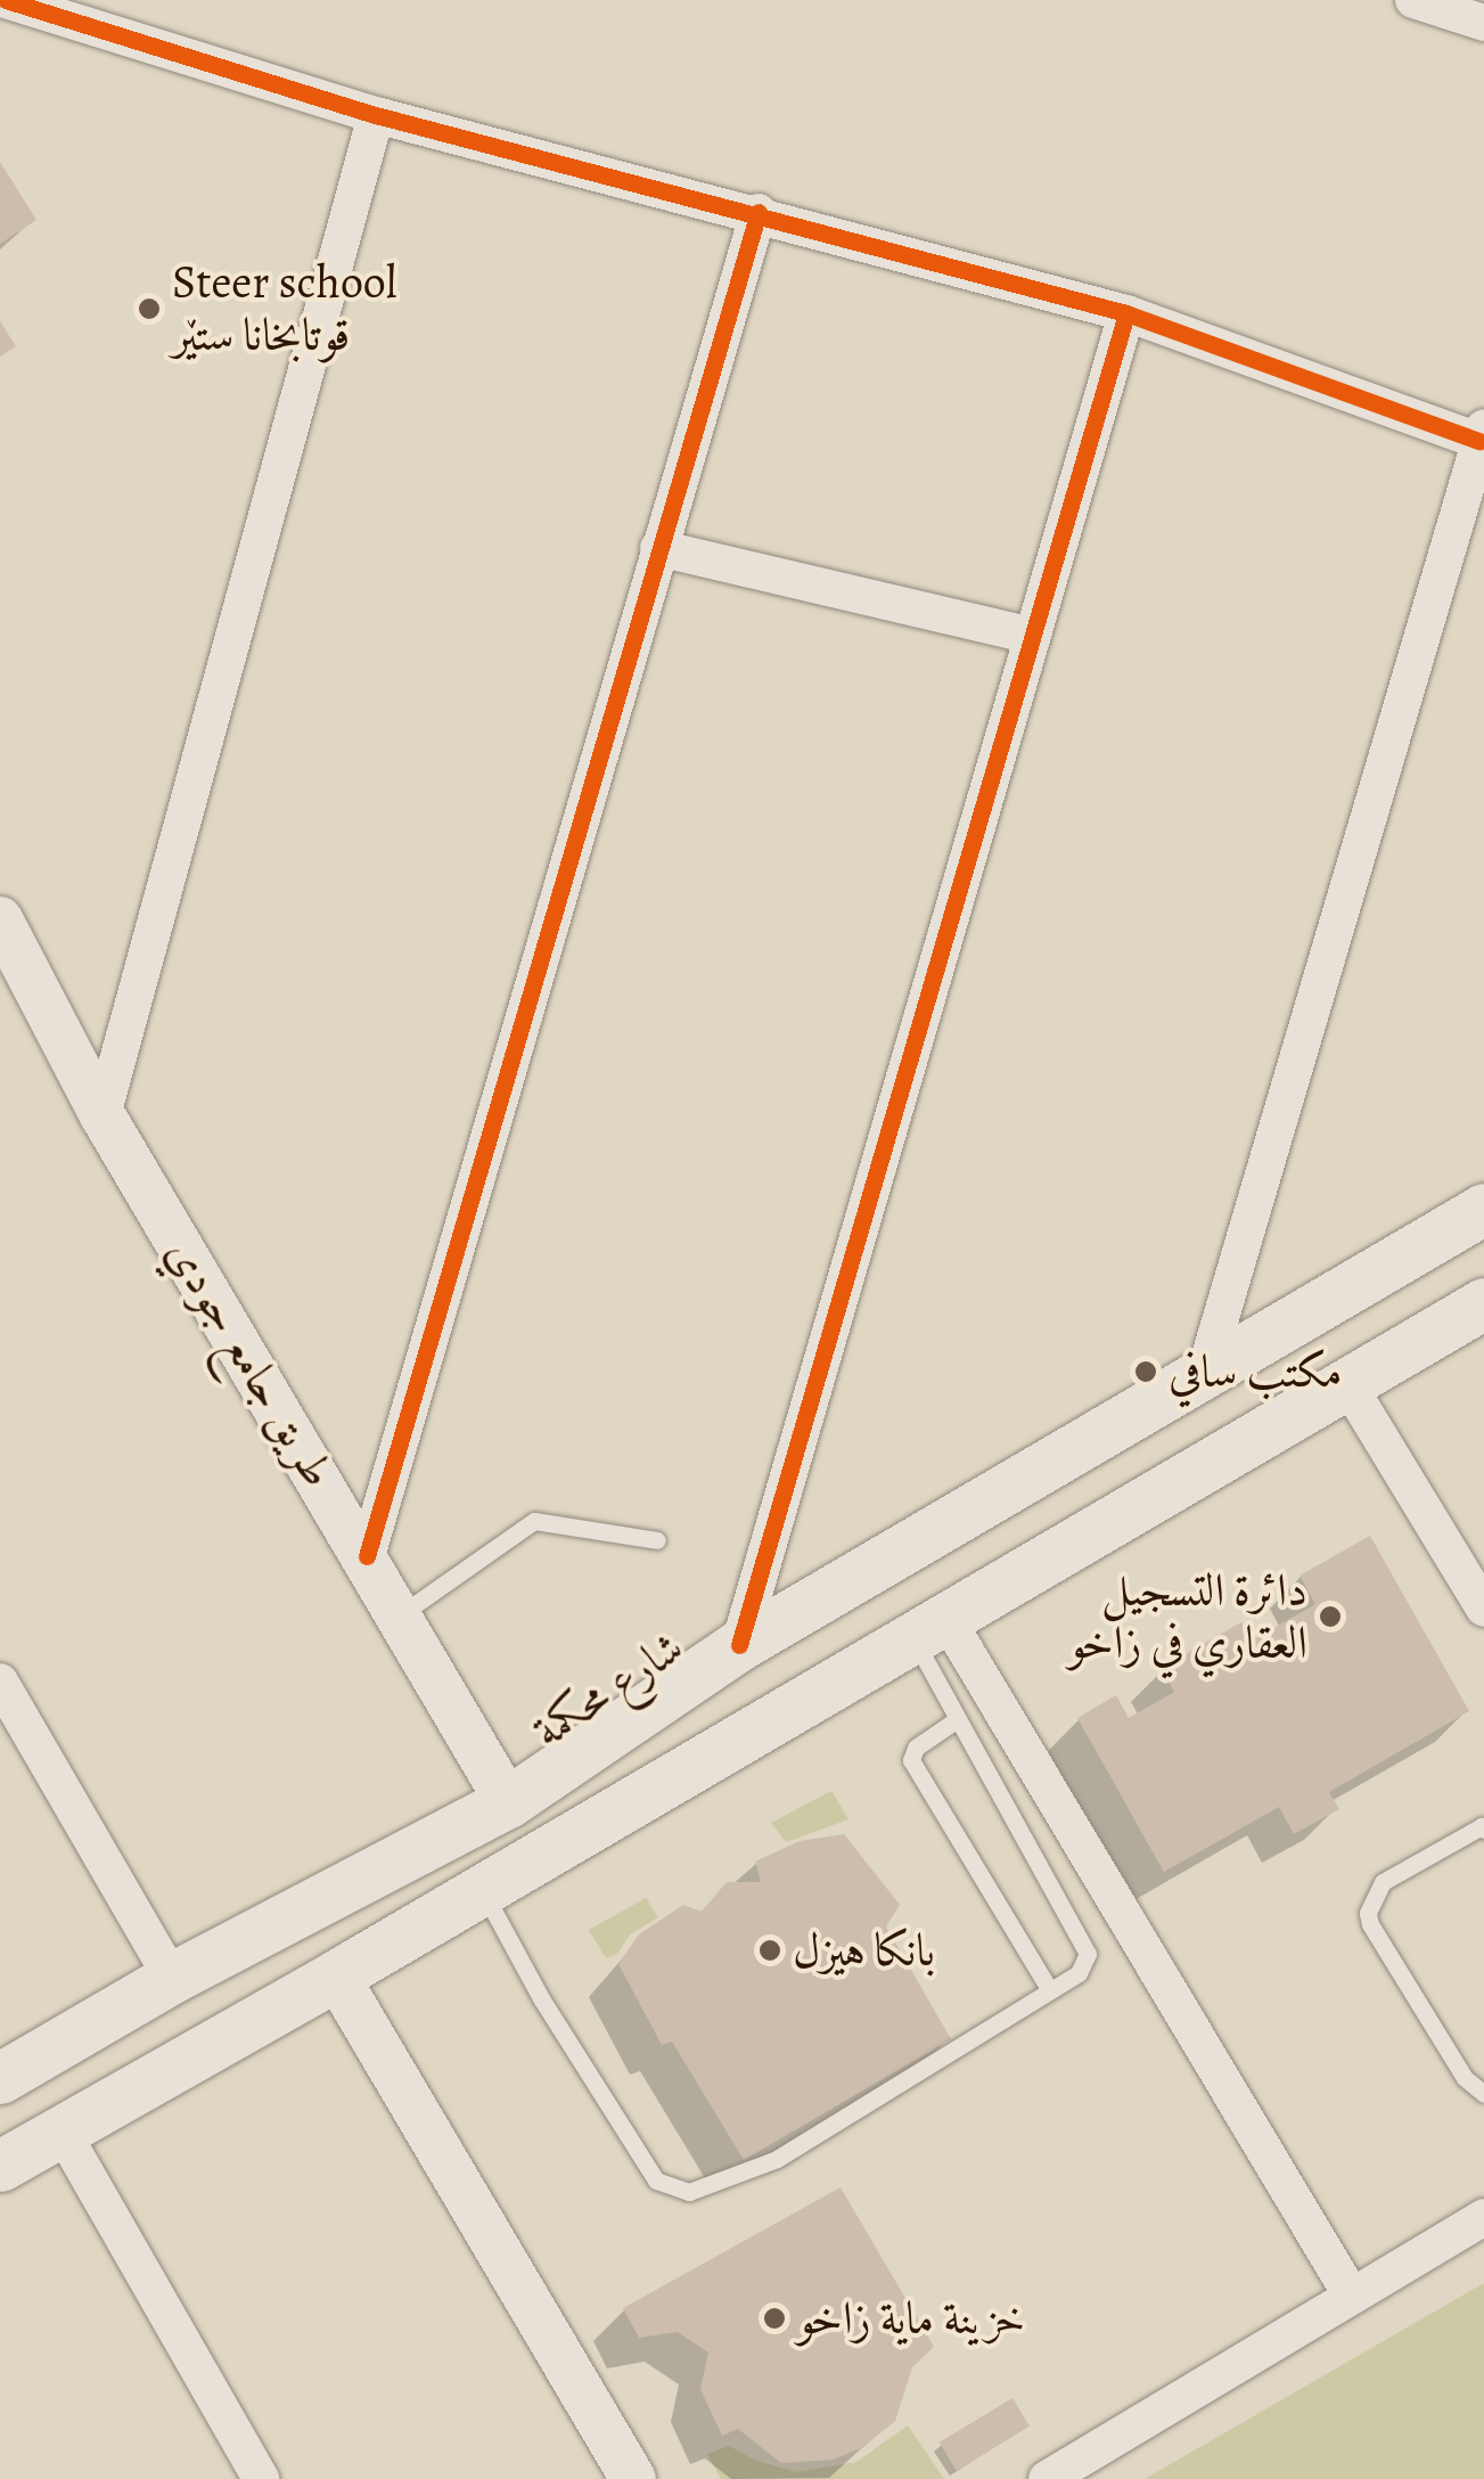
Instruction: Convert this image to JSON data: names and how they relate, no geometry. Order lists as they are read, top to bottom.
{
  "streets": {
    "main road": ["شارع محكمة"],
    "street": ["طريق جامع جودي"]
  },
  "crossings": [
    ["طريق جامع جودي", "شارع محكمة"]
  ],
  "places": [
    "Steer school قوتابخانا ستێر",
    "مكتب سافي",
    "دائرة التسجيل العقاري في زاخو",
    "بانکا هیزل",
    "خزينة ماية زاخو"
  ]
}
